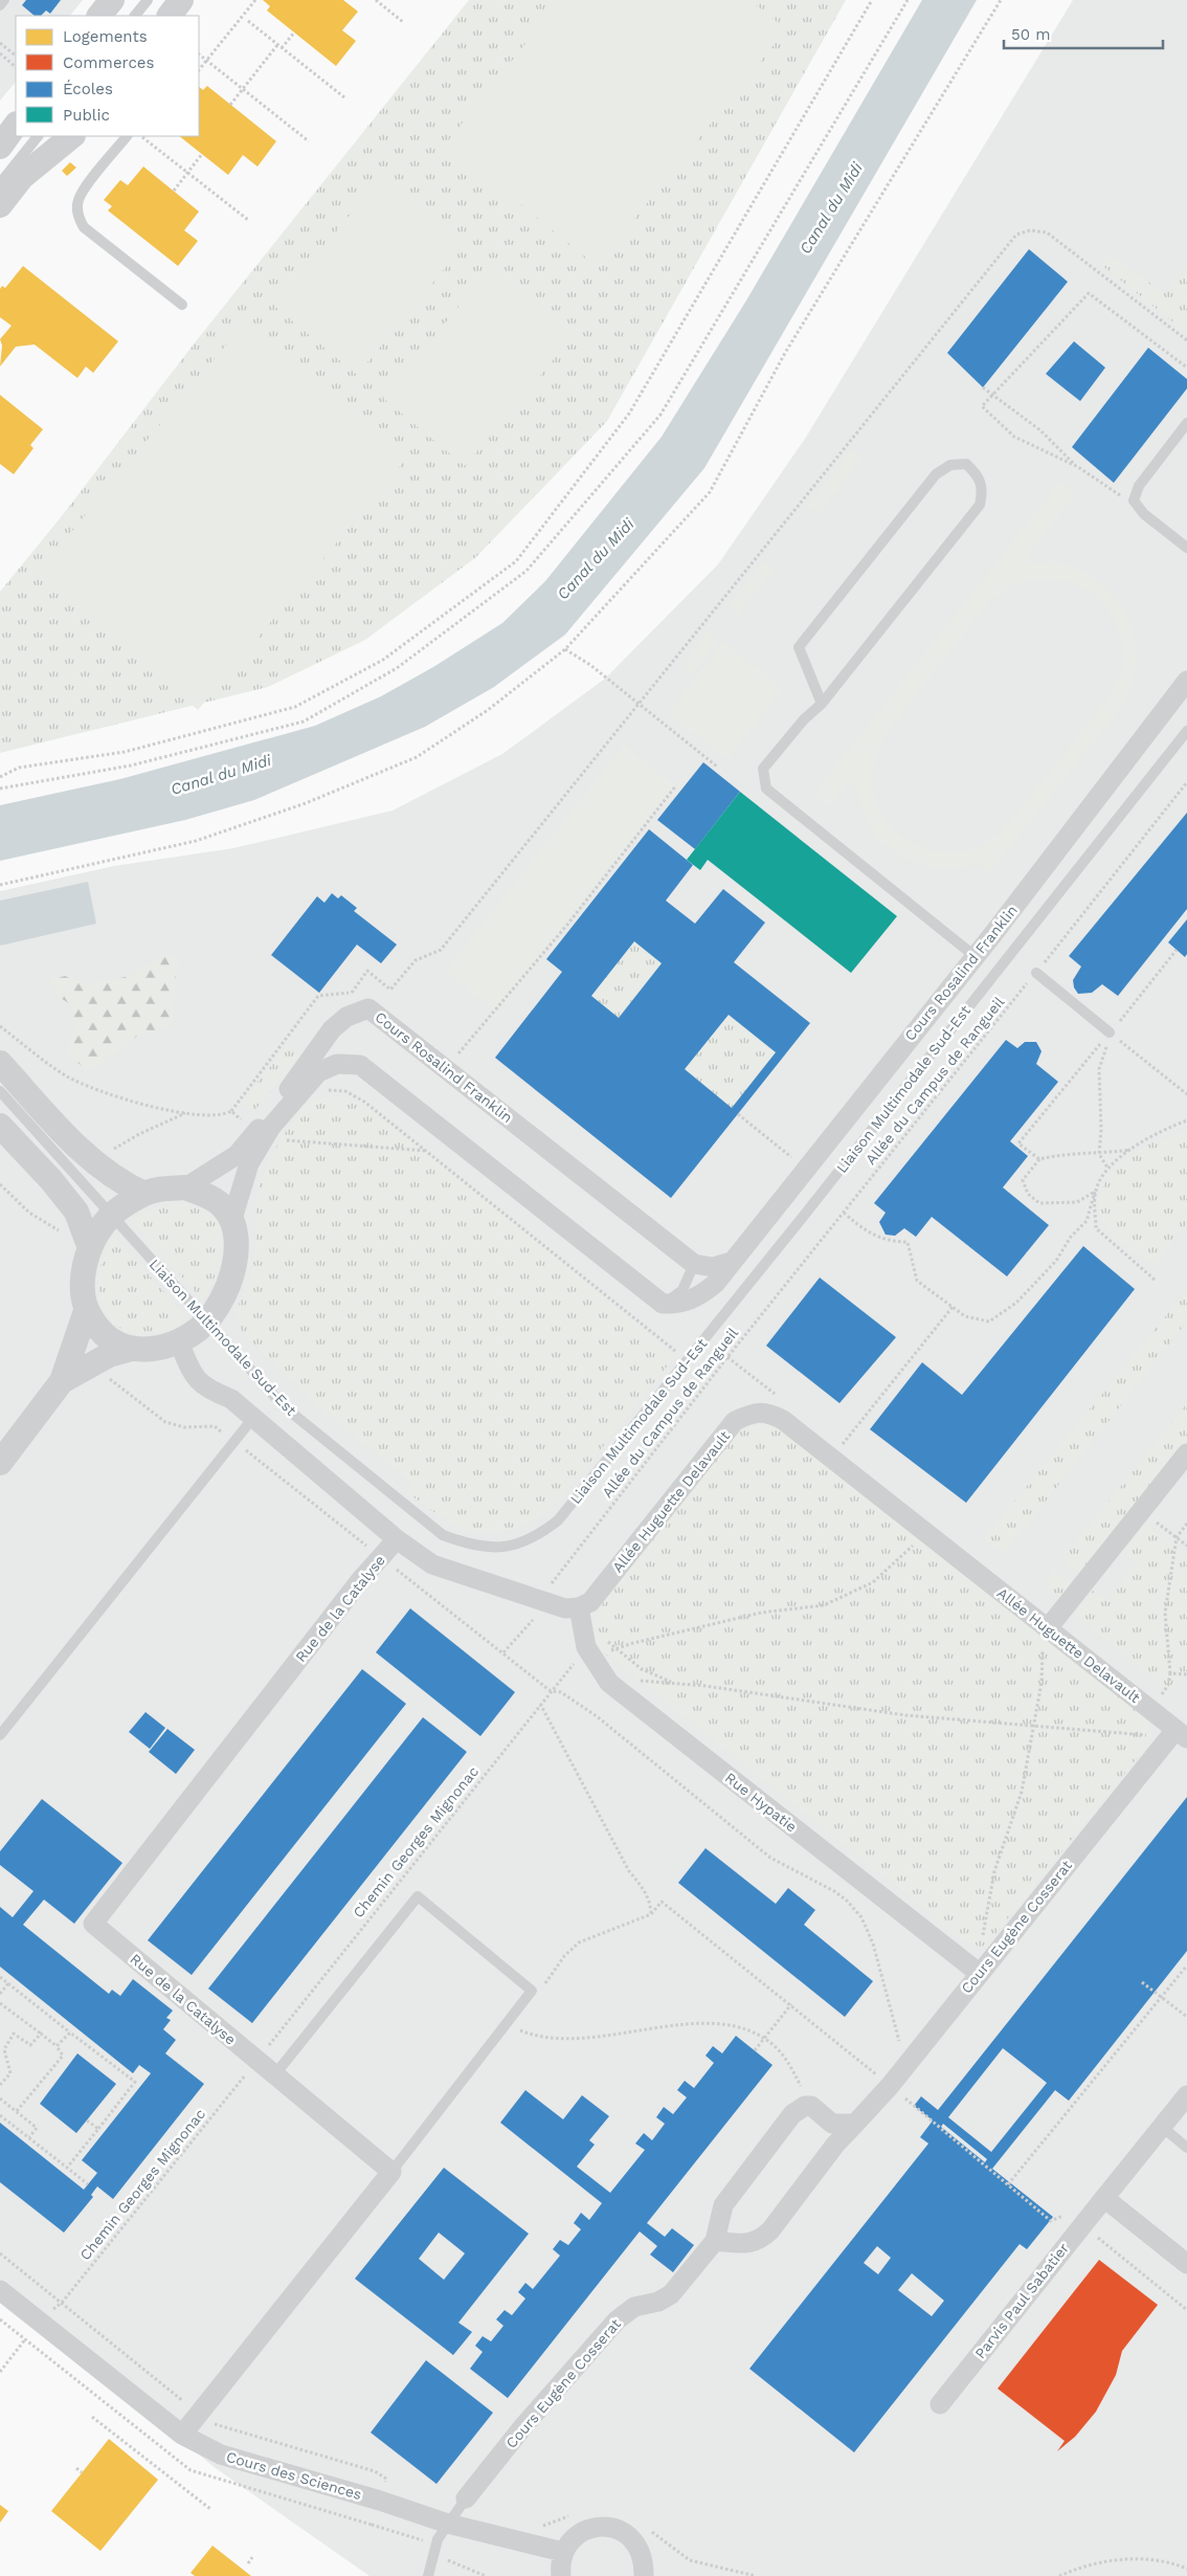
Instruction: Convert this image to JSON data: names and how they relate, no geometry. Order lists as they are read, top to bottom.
{
  "streets": {
    "street": [
      "Cours Rosalind Franklin",
      "Allée Huguette Delavault",
      "Rue de la Catalyse",
      "Rue Hypatie",
      "Cours Eugène Cosserat",
      "Parvis Paul Sabatier",
      "Cours des Sciences"
    ],
    "lane": ["Liaison Multimodale Sud-Est"],
    "path": ["Allée du Campus de Rangueil", "Chemin Georges Mignonac"]
  },
  "crossings": [
    ["Allée Huguette Delavault", "Rue Hypatie"],
    ["Allée Huguette Delavault", "Cours Eugène Cosserat"],
    ["Rue de la Catalyse", "Chemin Georges Mignonac"],
    ["Rue Hypatie", "Chemin Georges Mignonac"],
    ["Rue Hypatie", "Cours Eugène Cosserat"]
  ],
  "water": ["Canal du Midi"],
  "legend": [
    "Logements",
    "Commerces",
    "Écoles",
    "Public"
  ],
  "scale_bar": "50 m"
}
